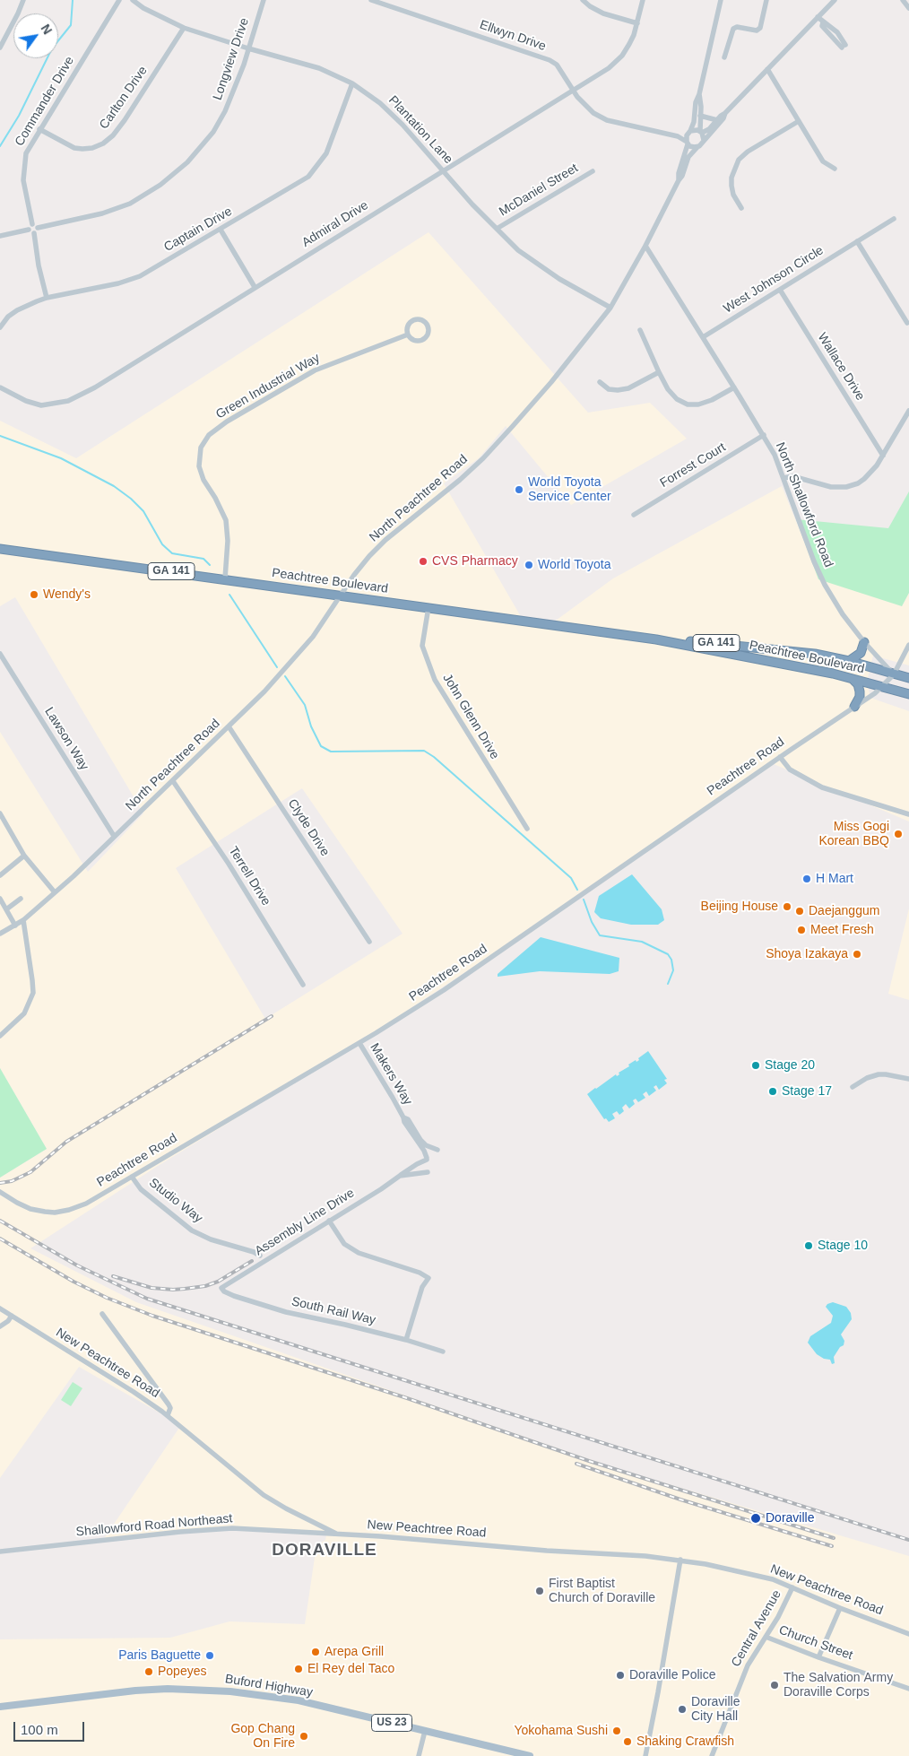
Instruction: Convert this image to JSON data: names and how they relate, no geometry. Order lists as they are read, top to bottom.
{
  "streets": {
    "highway": ["GA 141", "Peachtree Boulevard"],
    "main road": ["Buford Highway", "US 23"],
    "street": [
      "Ellwyn Drive",
      "Longview Drive",
      "Carlton Drive",
      "Commander Drive",
      "Plantation Lane",
      "McDaniel Street",
      "Admiral Drive",
      "Captain Drive",
      "West Johnson Circle",
      "Wallace Drive",
      "Green Industrial Way",
      "Forrest Court",
      "North Peachtree Road",
      "North Shallowford Road",
      "John Glenn Drive",
      "Lawson Way",
      "Peachtree Road",
      "Clyde Drive",
      "Terrell Drive",
      "Makers Way",
      "Studio Way",
      "Assembly Line Drive",
      "South Rail Way",
      "New Peachtree Road",
      "Shallowford Road Northeast",
      "Central Avenue",
      "Church Street"
    ]
  },
  "crossings": [
    ["Ellwyn Drive", "Admiral Drive"],
    ["Ellwyn Drive", "North Peachtree Road"],
    ["Longview Drive", "Plantation Lane"],
    ["Carlton Drive", "Commander Drive"],
    ["Carlton Drive", "Plantation Lane"],
    ["Plantation Lane", "McDaniel Street"],
    ["Plantation Lane", "Admiral Drive"],
    ["Plantation Lane", "Captain Drive"],
    ["Plantation Lane", "North Peachtree Road"],
    ["West Johnson Circle", "Wallace Drive"],
    ["West Johnson Circle", "North Shallowford Road"],
    ["Green Industrial Way", "Peachtree Boulevard"],
    ["Forrest Court", "North Shallowford Road"],
    ["North Peachtree Road", "North Shallowford Road"],
    ["North Peachtree Road", "Peachtree Boulevard"],
    ["North Peachtree Road", "Lawson Way"],
    ["North Peachtree Road", "Clyde Drive"],
    ["North Peachtree Road", "Terrell Drive"],
    ["North Shallowford Road", "GA 141"],
    ["North Shallowford Road", "Peachtree Boulevard"],
    ["North Shallowford Road", "Peachtree Road"],
    ["GA 141", "Peachtree Boulevard"],
    ["GA 141", "Peachtree Road"],
    ["Peachtree Boulevard", "John Glenn Drive"],
    ["Peachtree Boulevard", "Peachtree Road"],
    ["Peachtree Road", "Makers Way"],
    ["Peachtree Road", "Studio Way"],
    ["Makers Way", "Assembly Line Drive"],
    ["Assembly Line Drive", "South Rail Way"],
    ["New Peachtree Road", "Shallowford Road Northeast"],
    ["New Peachtree Road", "Central Avenue"],
    ["Central Avenue", "Church Street"]
  ],
  "districts": ["DORAVILLE"],
  "places": [
    "World Toyota Service Center",
    "CVS Pharmacy",
    "World Toyota",
    "Wendy's",
    "Miss Gogi Korean BBQ",
    "H Mart",
    "Beijing House",
    "Daejanggum",
    "Meet Fresh",
    "Shoya Izakaya",
    "Stage 20",
    "Stage 17",
    "Stage 10",
    "Doraville",
    "First Baptist Church of Doraville",
    "Arepa Grill",
    "Paris Baguette",
    "El Rey del Taco",
    "Popeyes",
    "Doraville Police",
    "The Salvation Army Doraville Corps",
    "Doraville City Hall",
    "Yokohama Sushi",
    "Gop Chang On Fire",
    "Shaking Crawfish"
  ],
  "scale_bar": "100 m",
  "north": "top right"
}
